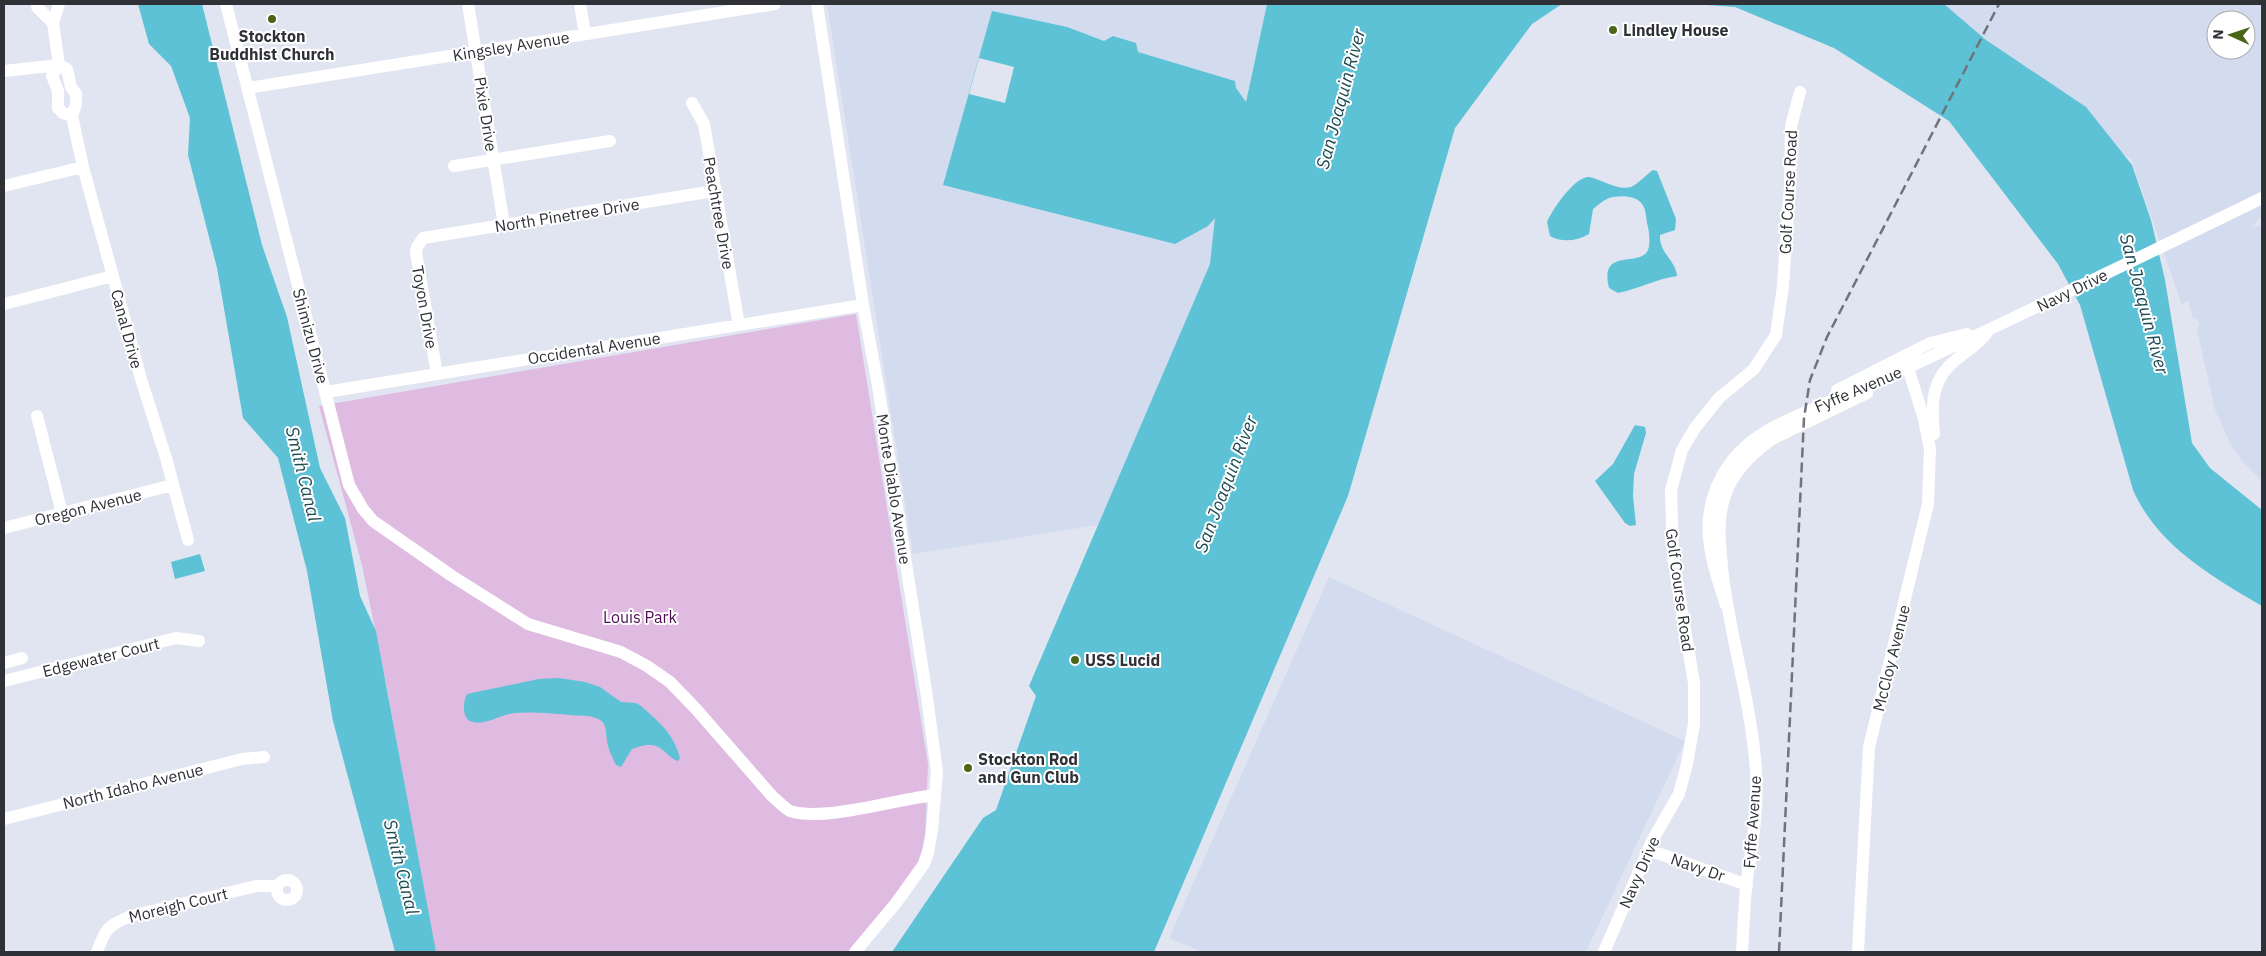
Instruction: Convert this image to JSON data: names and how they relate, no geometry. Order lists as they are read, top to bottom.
{
  "streets": {
    "street": [
      "Kingsley Avenue",
      "Pixie Drive",
      "Golf Course Road",
      "Peachtree Drive",
      "North Pinetree Drive",
      "Navy Drive",
      "Toyon Drive",
      "Canal Drive",
      "Shimizu Drive",
      "Occidental Avenue",
      "Fyffe Avenue",
      "Monte Diablo Avenue",
      "Oregon Avenue",
      "Edgewater Court",
      "McCloy Avenue",
      "North Idaho Avenue",
      "Navy Dr",
      "Moreigh Court"
    ]
  },
  "crossings": [
    ["Kingsley Avenue", "Pixie Drive"],
    ["Kingsley Avenue", "Shimizu Drive"],
    ["Pixie Drive", "North Pinetree Drive"],
    ["Golf Course Road", "Navy Drive"],
    ["Peachtree Drive", "North Pinetree Drive"],
    ["Peachtree Drive", "Occidental Avenue"],
    ["North Pinetree Drive", "Toyon Drive"],
    ["Navy Drive", "Fyffe Avenue"],
    ["Navy Drive", "McCloy Avenue"],
    ["Navy Drive", "Navy Dr"],
    ["Toyon Drive", "Occidental Avenue"],
    ["Canal Drive", "Oregon Avenue"],
    ["Shimizu Drive", "Occidental Avenue"],
    ["Shimizu Drive", "Monte Diablo Avenue"],
    ["Occidental Avenue", "Monte Diablo Avenue"],
    ["Fyffe Avenue", "McCloy Avenue"],
    ["Fyffe Avenue", "Navy Dr"]
  ],
  "water": ["San Joaquin River", "Smith Canal"],
  "parks": ["Louis Park"],
  "places": [
    "Stockton Buddhist Church",
    "Lindley House",
    "USS Lucid",
    "Stockton Rod and Gun Club"
  ],
  "north": "left"
}
